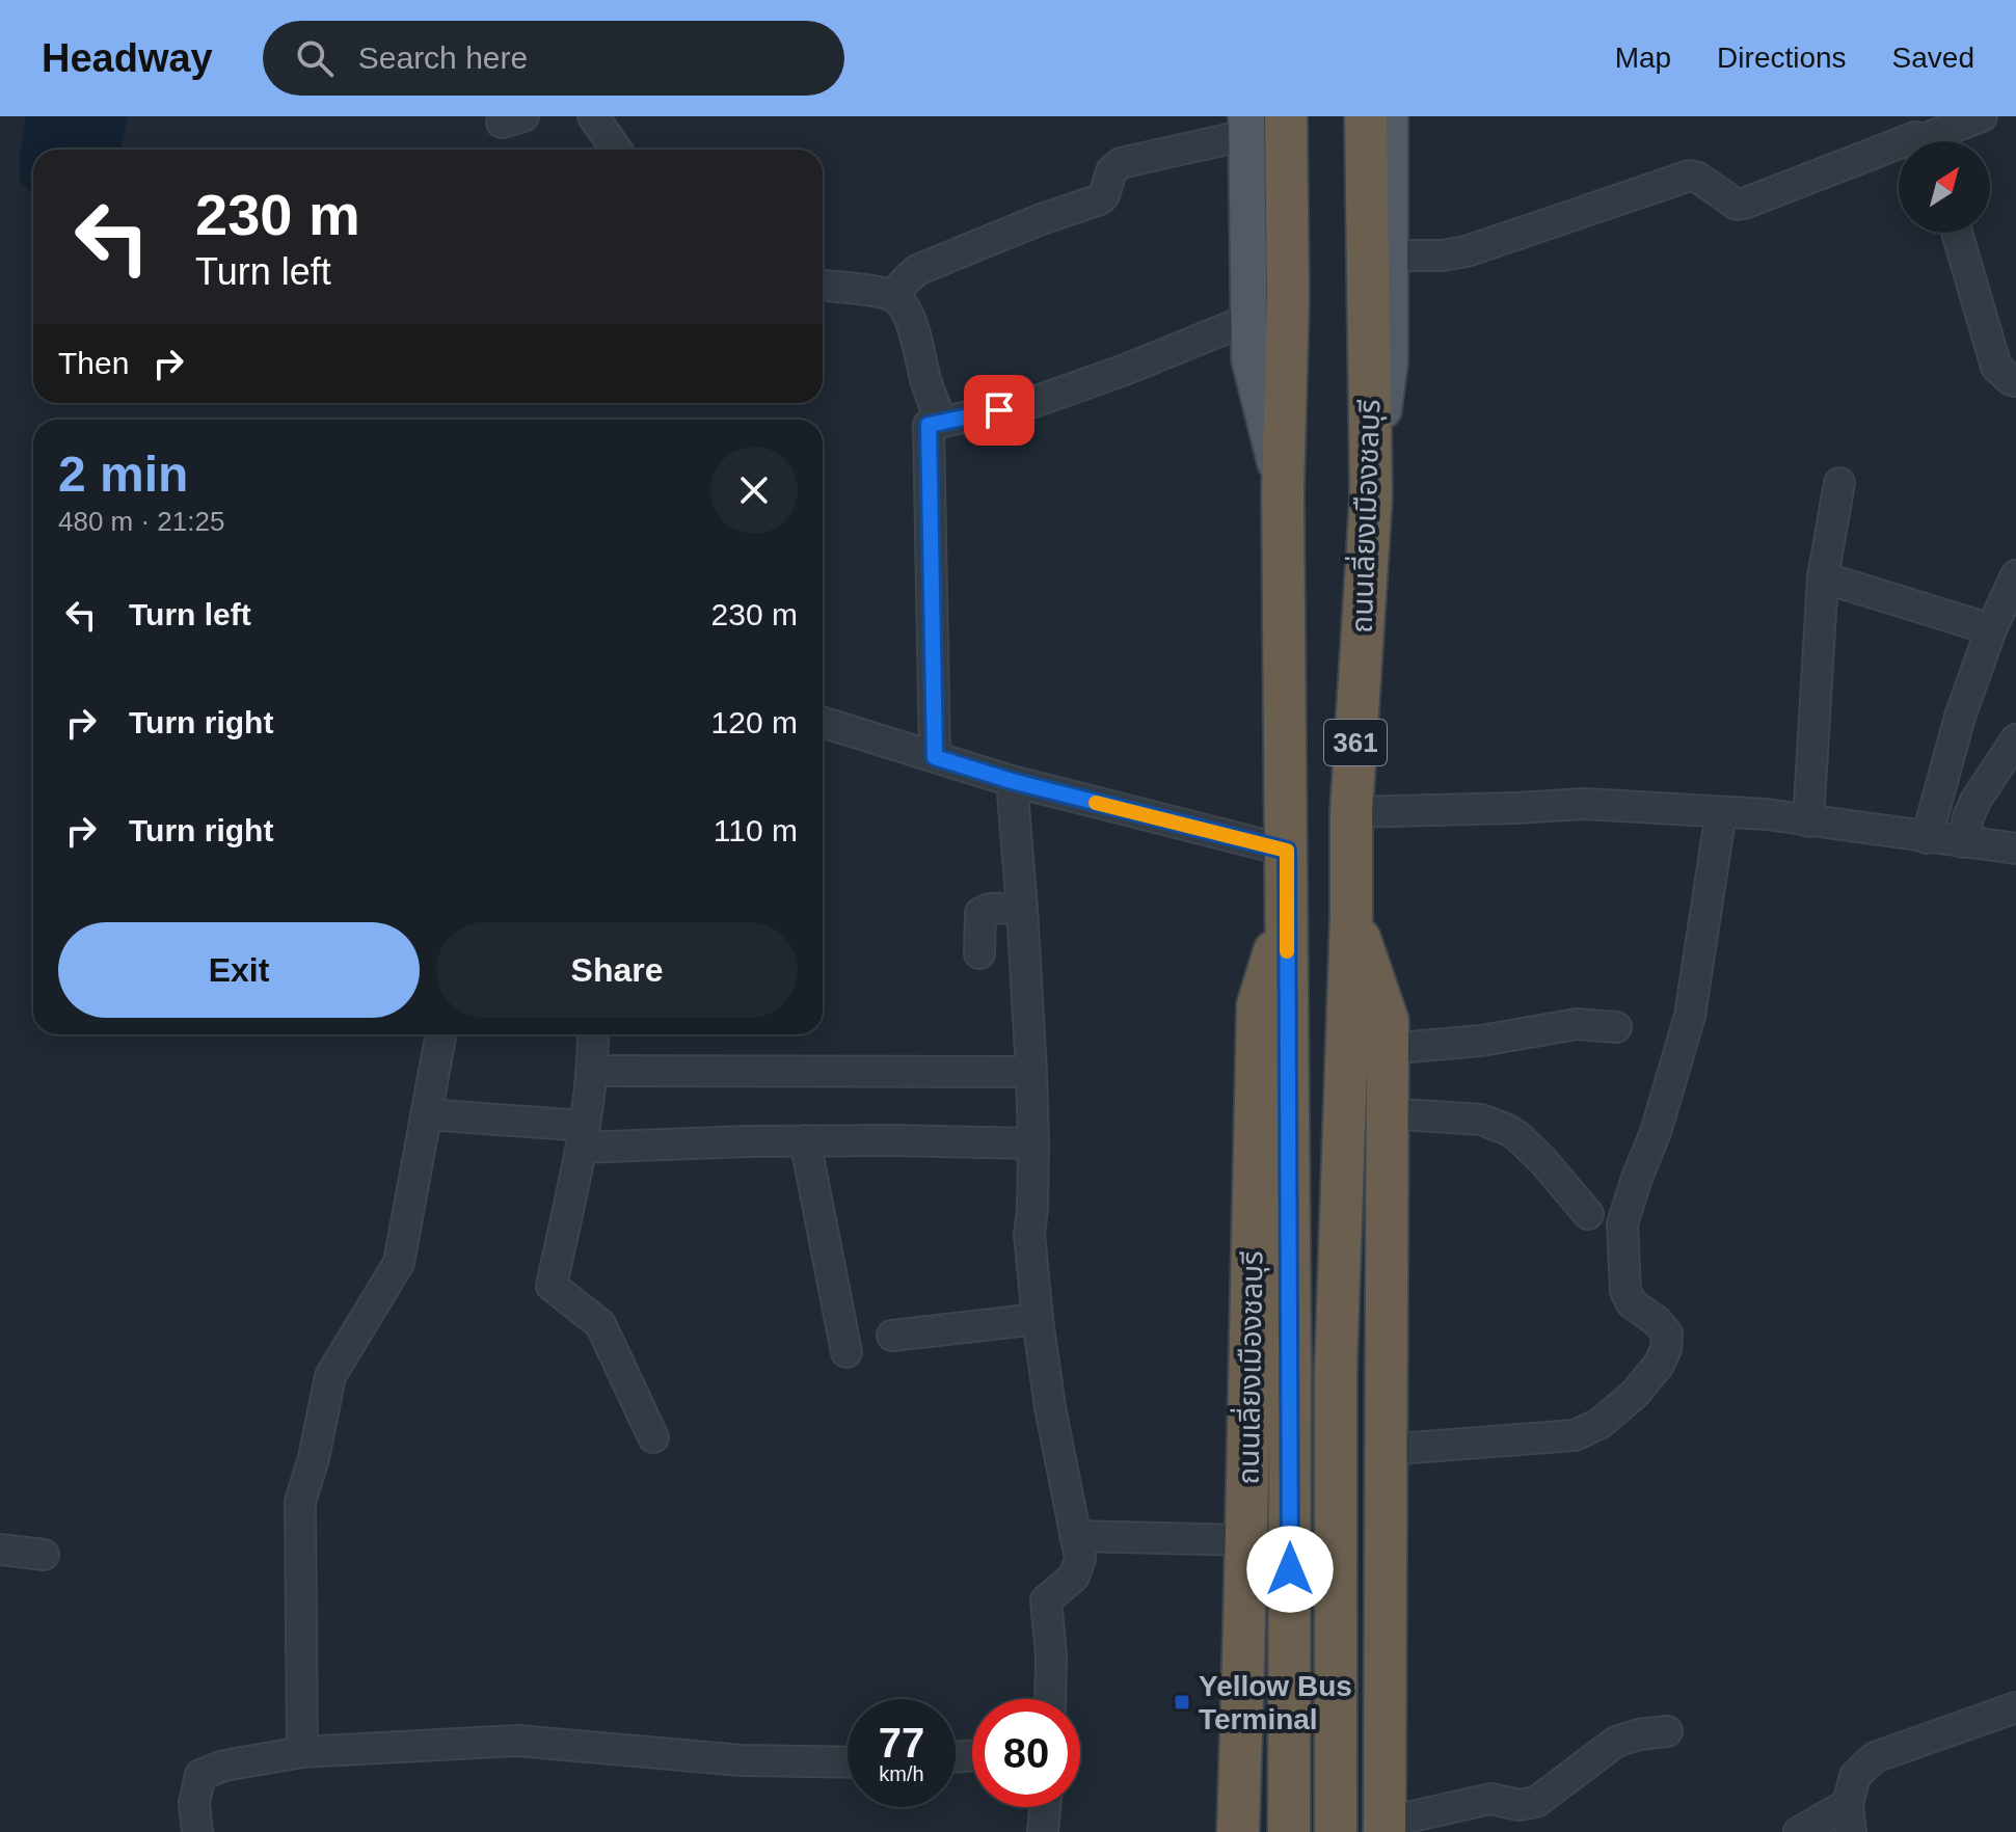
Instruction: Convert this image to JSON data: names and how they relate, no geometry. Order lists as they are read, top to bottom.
{
  "streets": {
    "highway": ["ถนนเลี่ยงเมืองชลบุรี", "361"]
  },
  "crossings": [
    ["ถนนเลี่ยงเมืองชลบุรี", "361"]
  ],
  "places": {
    "transit": ["Yellow Bus Terminal"]
  },
  "north": "top right",
  "page": {
    "header": "Headway",
    "search": "Search here",
    "nav": ["Map", "Directions", "Saved"],
    "turn": ["230 m", "Turn left"],
    "then": "Then",
    "heading": ["2 min", "480 m · 21:25"],
    "list": [
      {
        "name": "Turn left",
        "value": "230 m"
      },
      {
        "name": "Turn right",
        "value": "120 m"
      },
      {
        "name": "Turn right",
        "value": "110 m"
      }
    ],
    "buttons": ["Exit", "Share"],
    "speed": "77 km/h",
    "limit": "80"
  }
}
